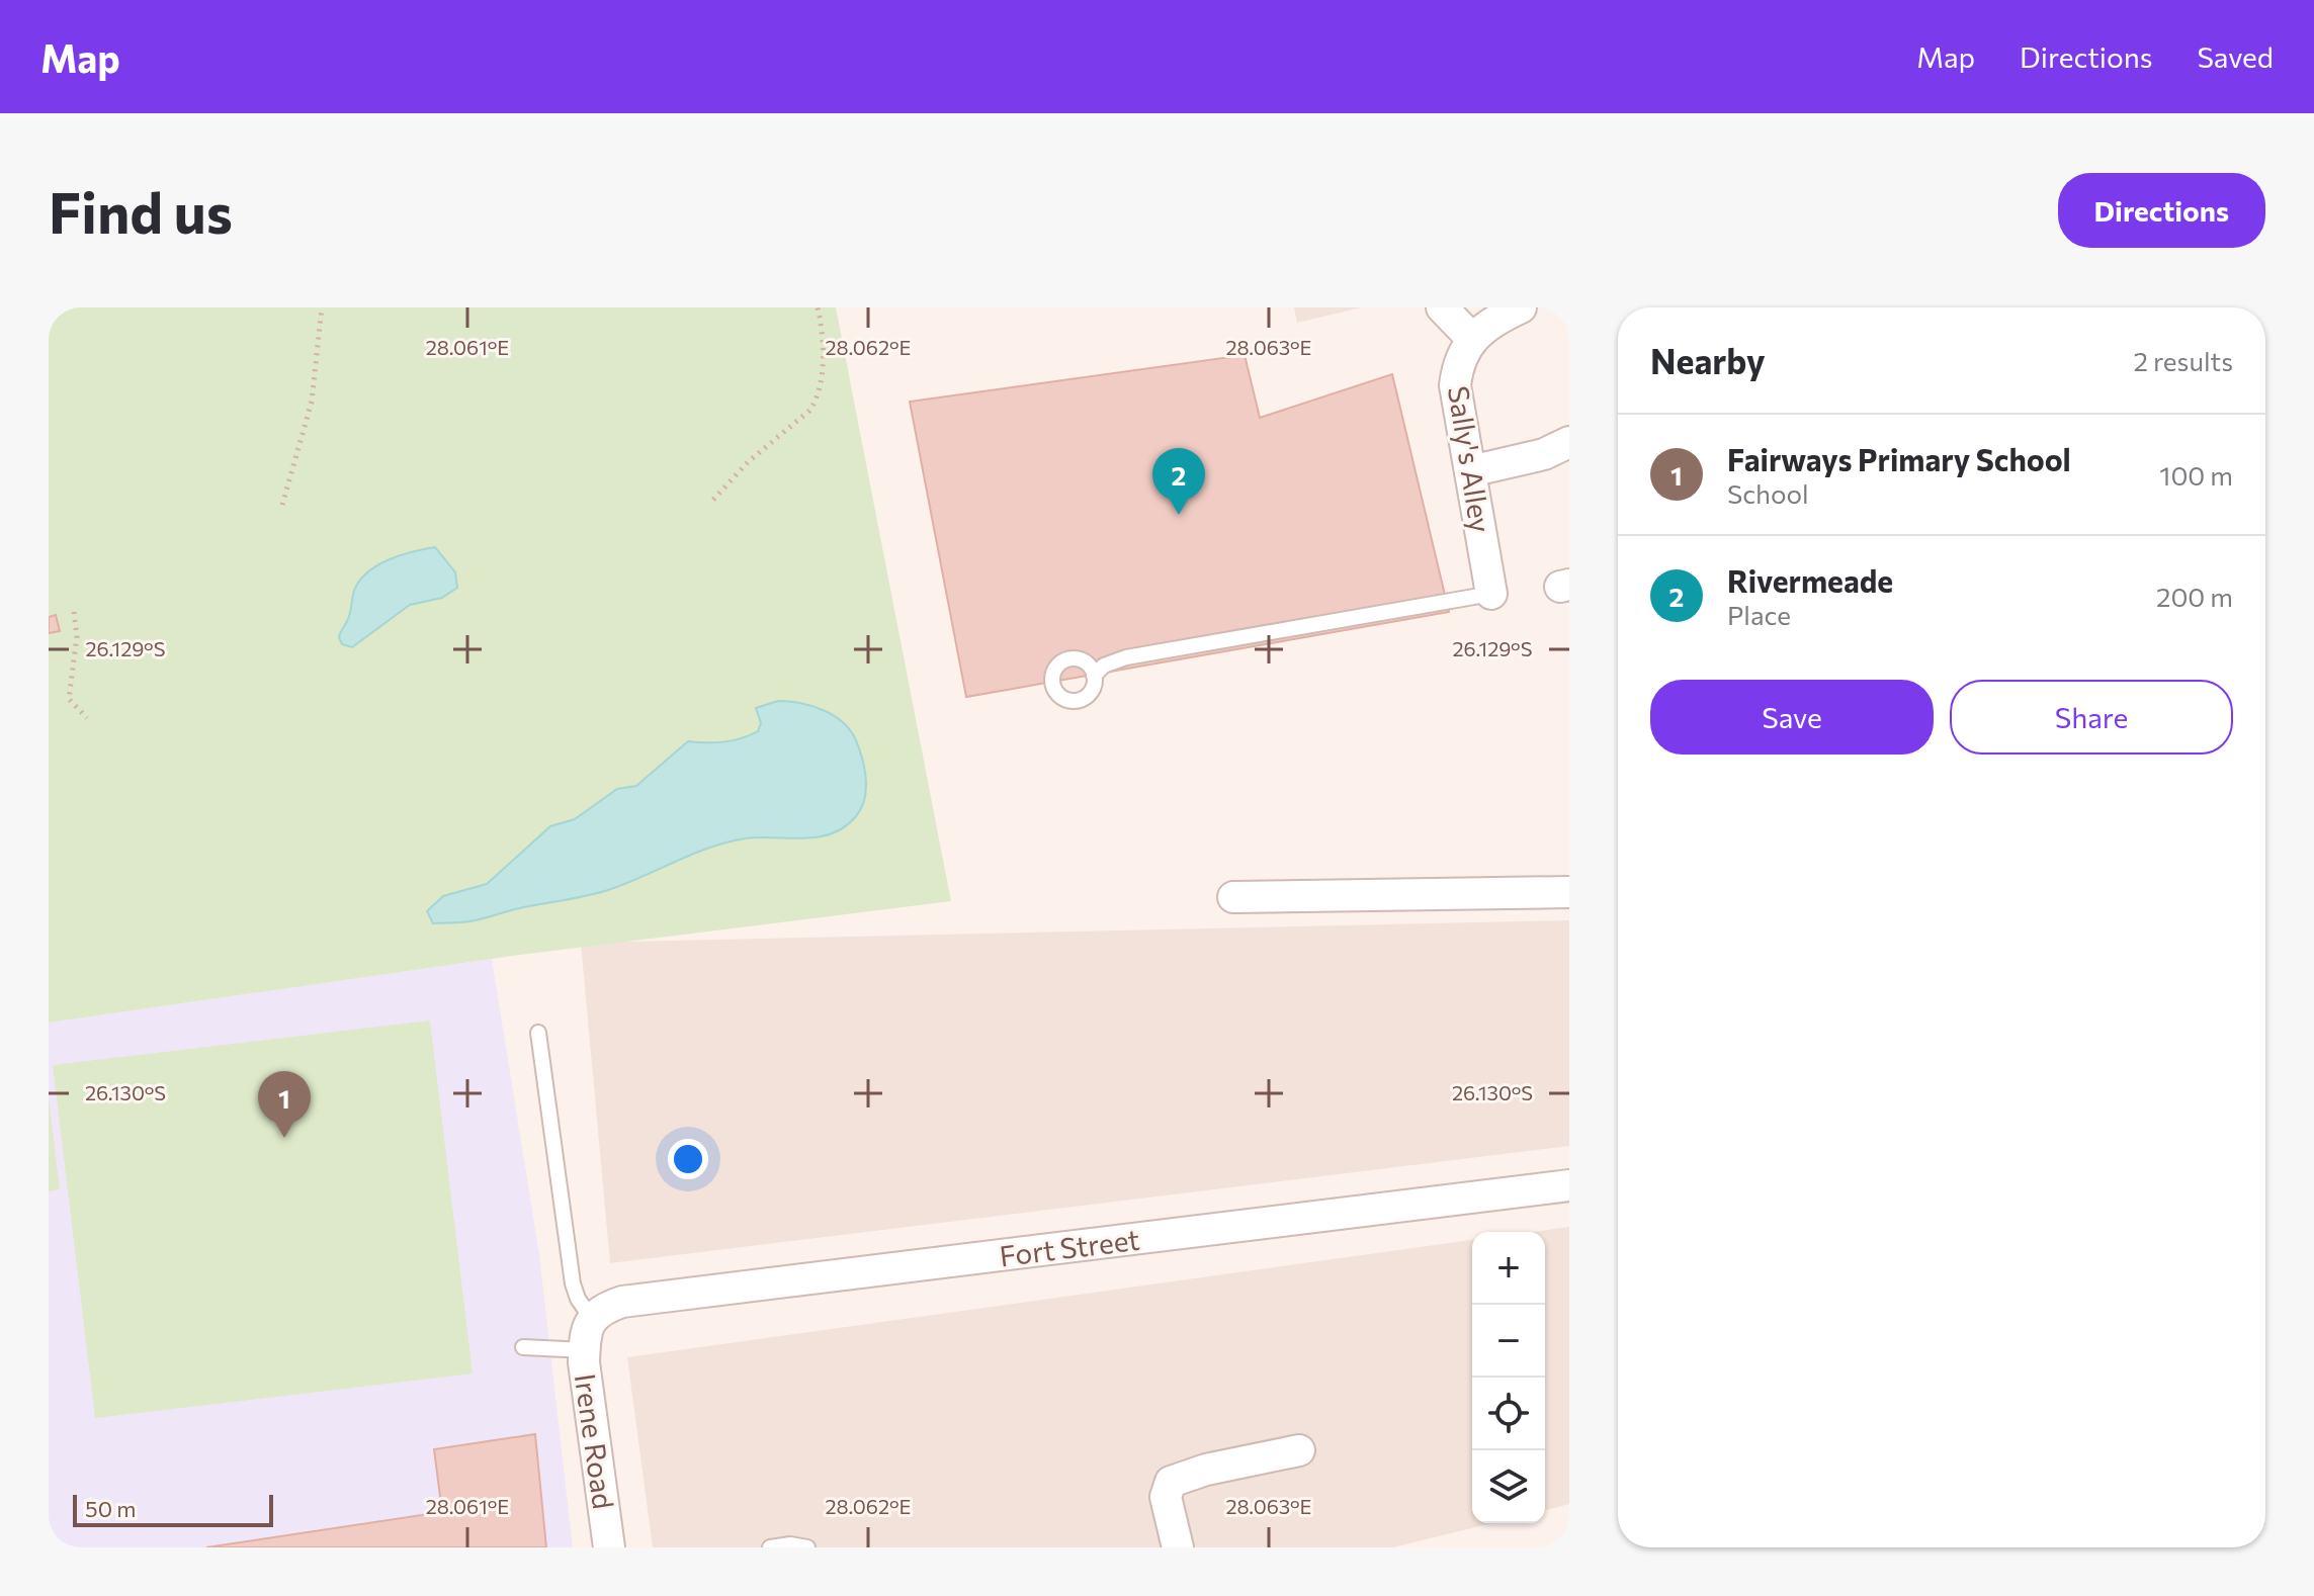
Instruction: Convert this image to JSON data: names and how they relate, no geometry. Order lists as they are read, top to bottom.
{
  "streets": {
    "street": ["Sally's Alley", "Fort Street", "Irene Road"]
  },
  "crossings": [
    ["Fort Street", "Irene Road"]
  ],
  "scale_bar": "50 m",
  "page": {
    "header": "Map",
    "nav": ["Map", "Directions", "Saved"],
    "buttons": [
      "Directions",
      ["Save", "Share"]
    ],
    "title": "Find us",
    "heading": ["Nearby", "2 results"],
    "list": [
      {
        "mark": "1",
        "name": "Fairways Primary School",
        "note": "School",
        "value": "100 m"
      },
      {
        "mark": "2",
        "name": "Rivermeade",
        "note": "Place",
        "value": "200 m"
      }
    ],
    "pins": ["2", "1"],
    "map_buttons": ["+", "−"],
    "scale": "50 m"
  },
  "coordinates": [
    "28.061°E",
    "28.062°E",
    "28.063°E",
    "26.129°S",
    "26.130°S"
  ]
}
